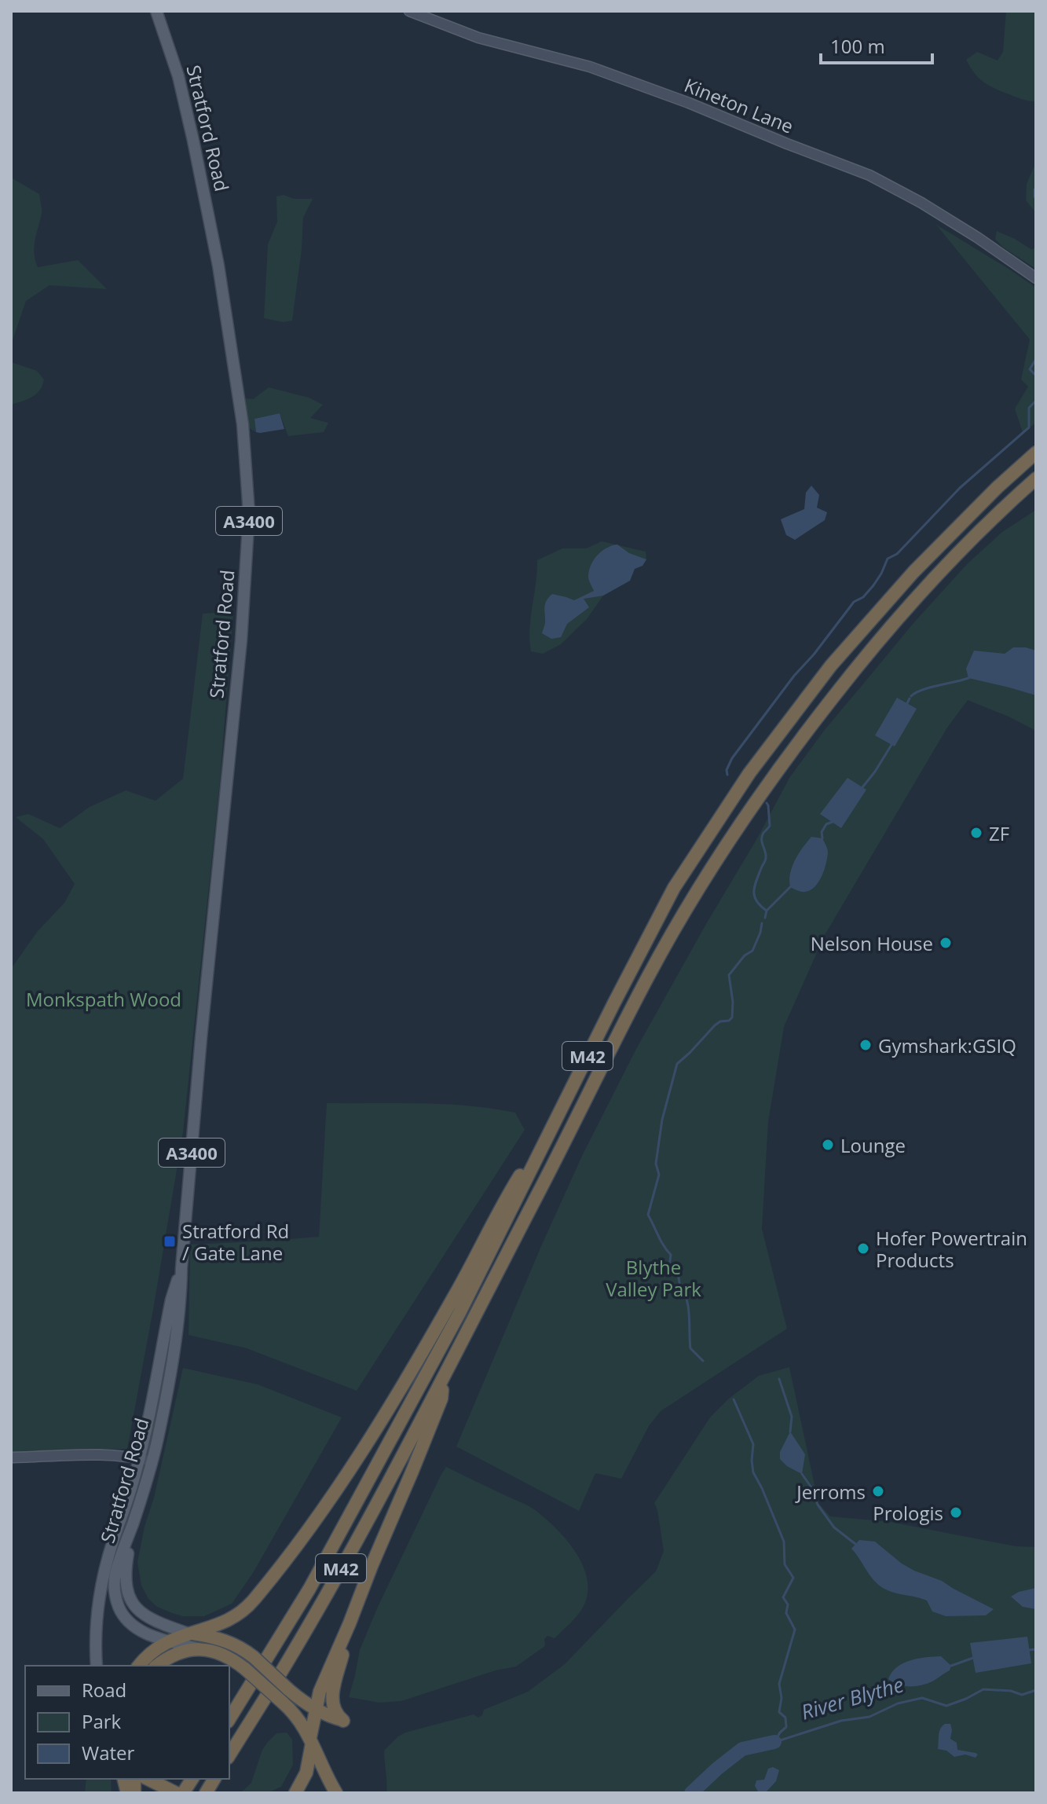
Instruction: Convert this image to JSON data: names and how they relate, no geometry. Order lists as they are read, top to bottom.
{
  "streets": {
    "highway": ["M42"],
    "main road": ["Stratford Road", "A3400"],
    "street": ["Kineton Lane"]
  },
  "water": ["River Blythe"],
  "parks": ["Monkspath Wood", "Blythe Valley Park"],
  "places": {
    "other": [
      "ZF",
      "Nelson House",
      "Gymshark:GSIQ",
      "Lounge",
      "Hofer Powertrain Products",
      "Jerroms",
      "Prologis"
    ],
    "transit": ["Stratford Rd / Gate Lane"]
  },
  "legend": ["Road", "Park", "Water"],
  "scale_bar": "100 m"
}
